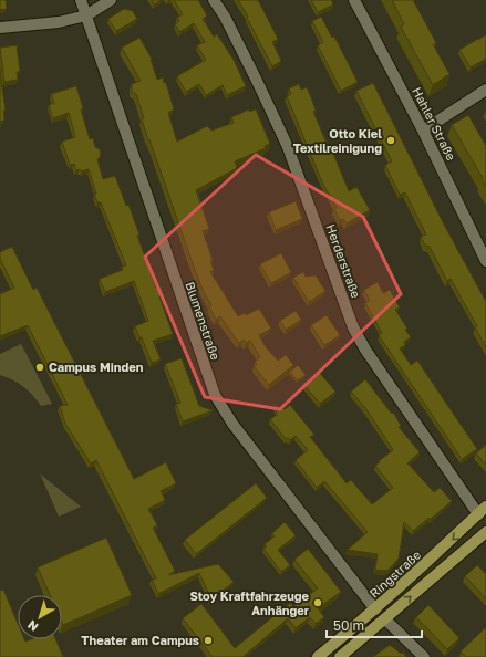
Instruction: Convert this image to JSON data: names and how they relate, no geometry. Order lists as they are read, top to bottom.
{
  "streets": {
    "main road": ["Ringstraße"],
    "street": ["Hahler Straße", "Herderstraße", "Blumenstraße"]
  },
  "crossings": [
    ["Herderstraße", "Ringstraße"],
    ["Blumenstraße", "Ringstraße"]
  ],
  "places": [
    "Otto Kiel Textilreinigung",
    "Campus Minden",
    "Stoy Kraftfahrzeuge Anhänger",
    "Theater am Campus"
  ],
  "scale_bar": "50 m",
  "north": "bottom left"
}
